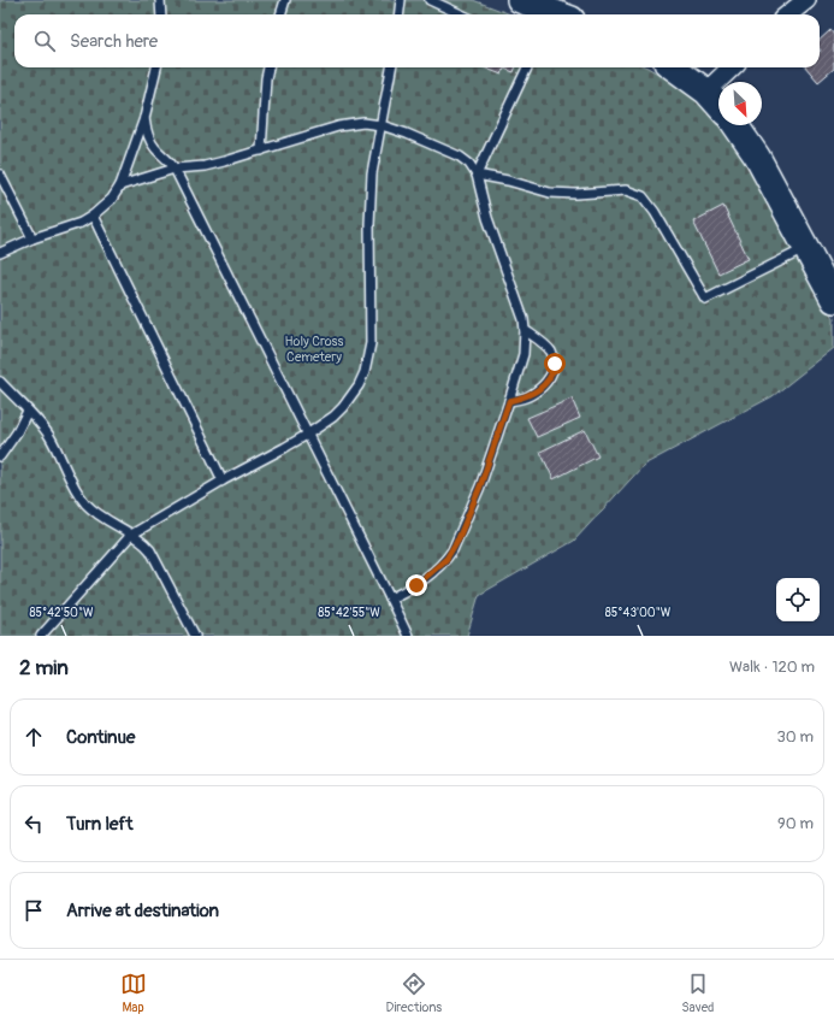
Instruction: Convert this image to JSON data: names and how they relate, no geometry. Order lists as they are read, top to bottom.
{
  "parks": ["Holy Cross Cemetery"],
  "north": "bottom right",
  "page": {
    "search": "Search here",
    "heading": ["2 min", "Walk · 120 m"],
    "list": [
      ["Continue", "30 m"],
      ["Turn left", "90 m"],
      "Arrive at destination"
    ],
    "nav": ["Map", "Directions", "Saved"]
  },
  "coordinates": ["85°42'50\"W", "85°42'55\"W", "85°43'00\"W"]
}
